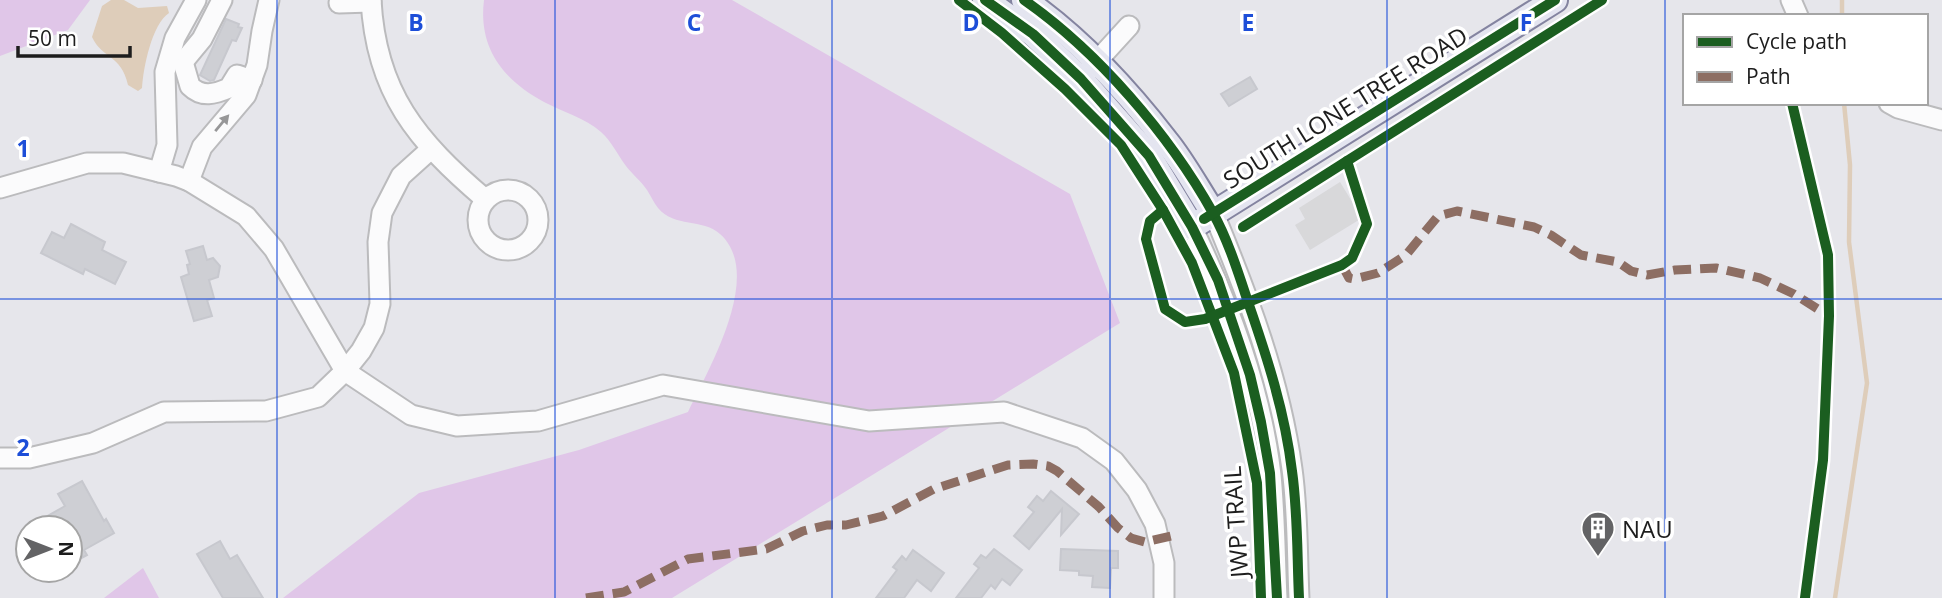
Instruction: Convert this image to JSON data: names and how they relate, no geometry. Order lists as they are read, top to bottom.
{
  "streets": {
    "main road": ["SOUTH LONE TREE ROAD"],
    "cycle path": ["JWP TRAIL"]
  },
  "places": {
    "building": ["NAU"]
  },
  "legend": ["Cycle path", "Path"],
  "scale_bar": "50 m",
  "north": "right",
  "grid": {
    "columns": [
      "B",
      "C",
      "D",
      "E",
      "F"
    ],
    "rows": ["1", "2"]
  }
}
